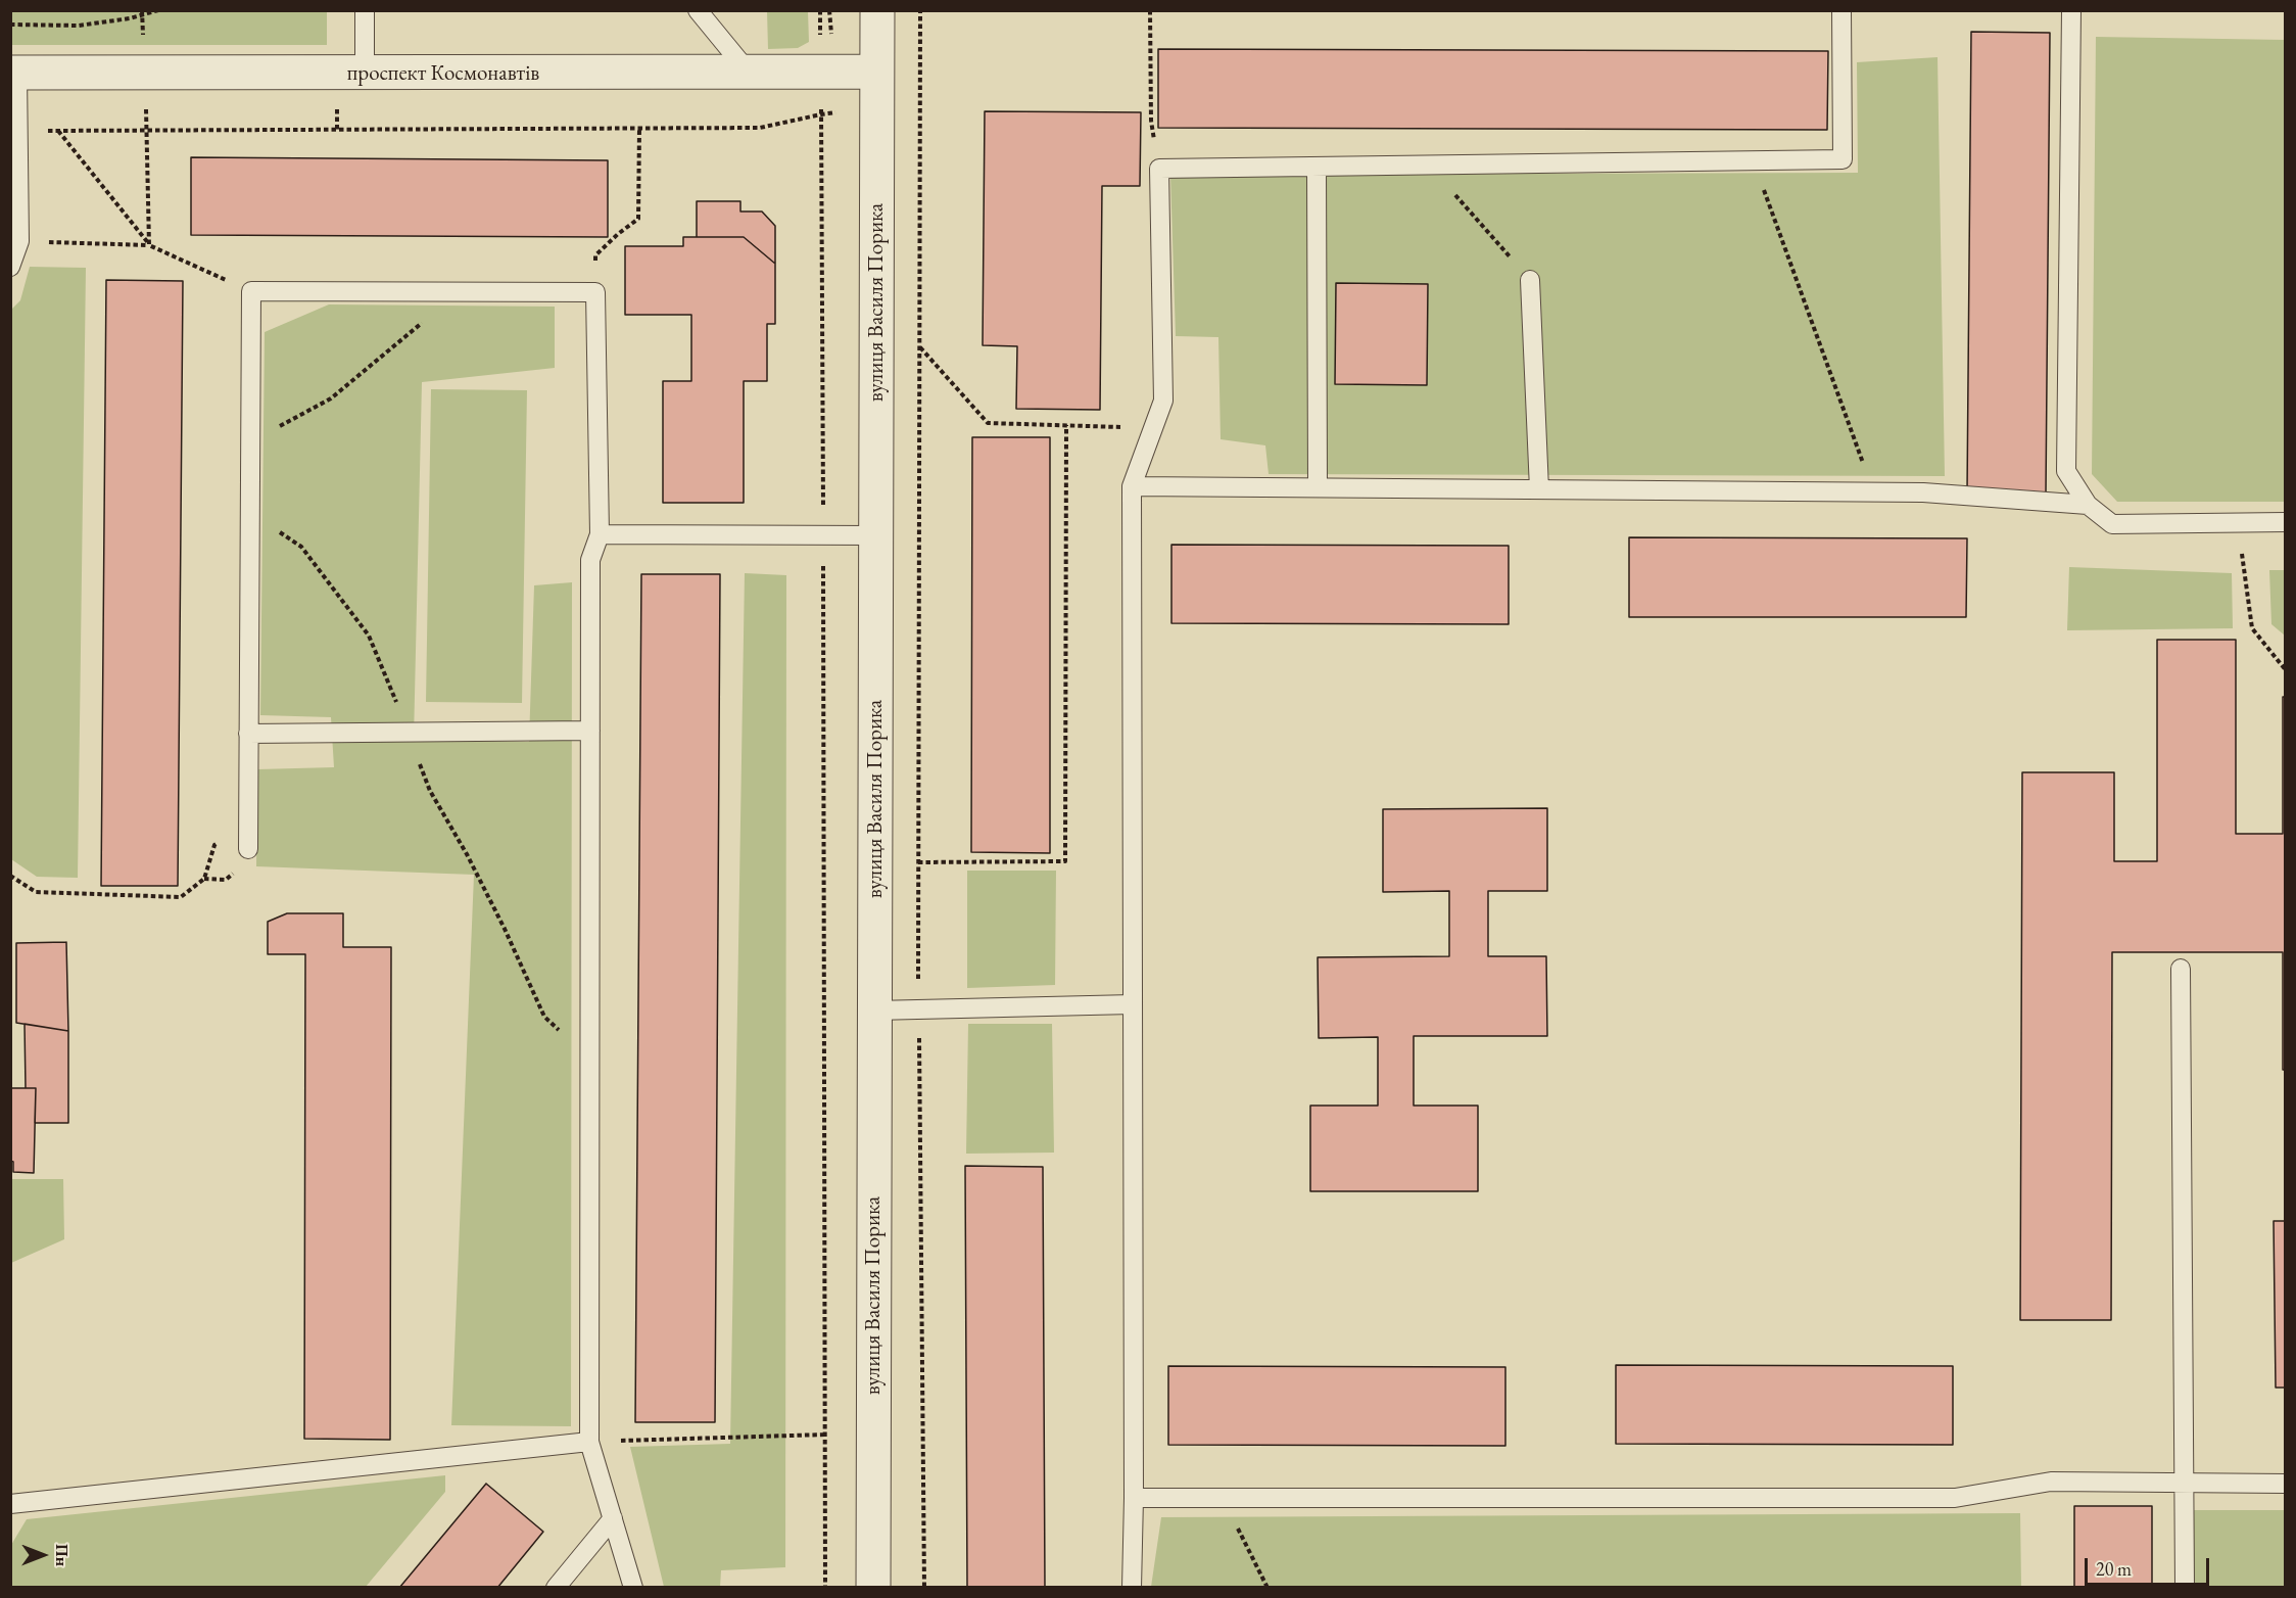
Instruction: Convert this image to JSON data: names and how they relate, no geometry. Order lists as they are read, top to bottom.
{
  "streets": {
    "street": ["проспект Космонавтів", "вулиця Василя Порика"]
  },
  "crossings": [
    ["проспект Космонавтів", "вулиця Василя Порика"]
  ],
  "scale_bar": "20 m",
  "north": "right"
}
